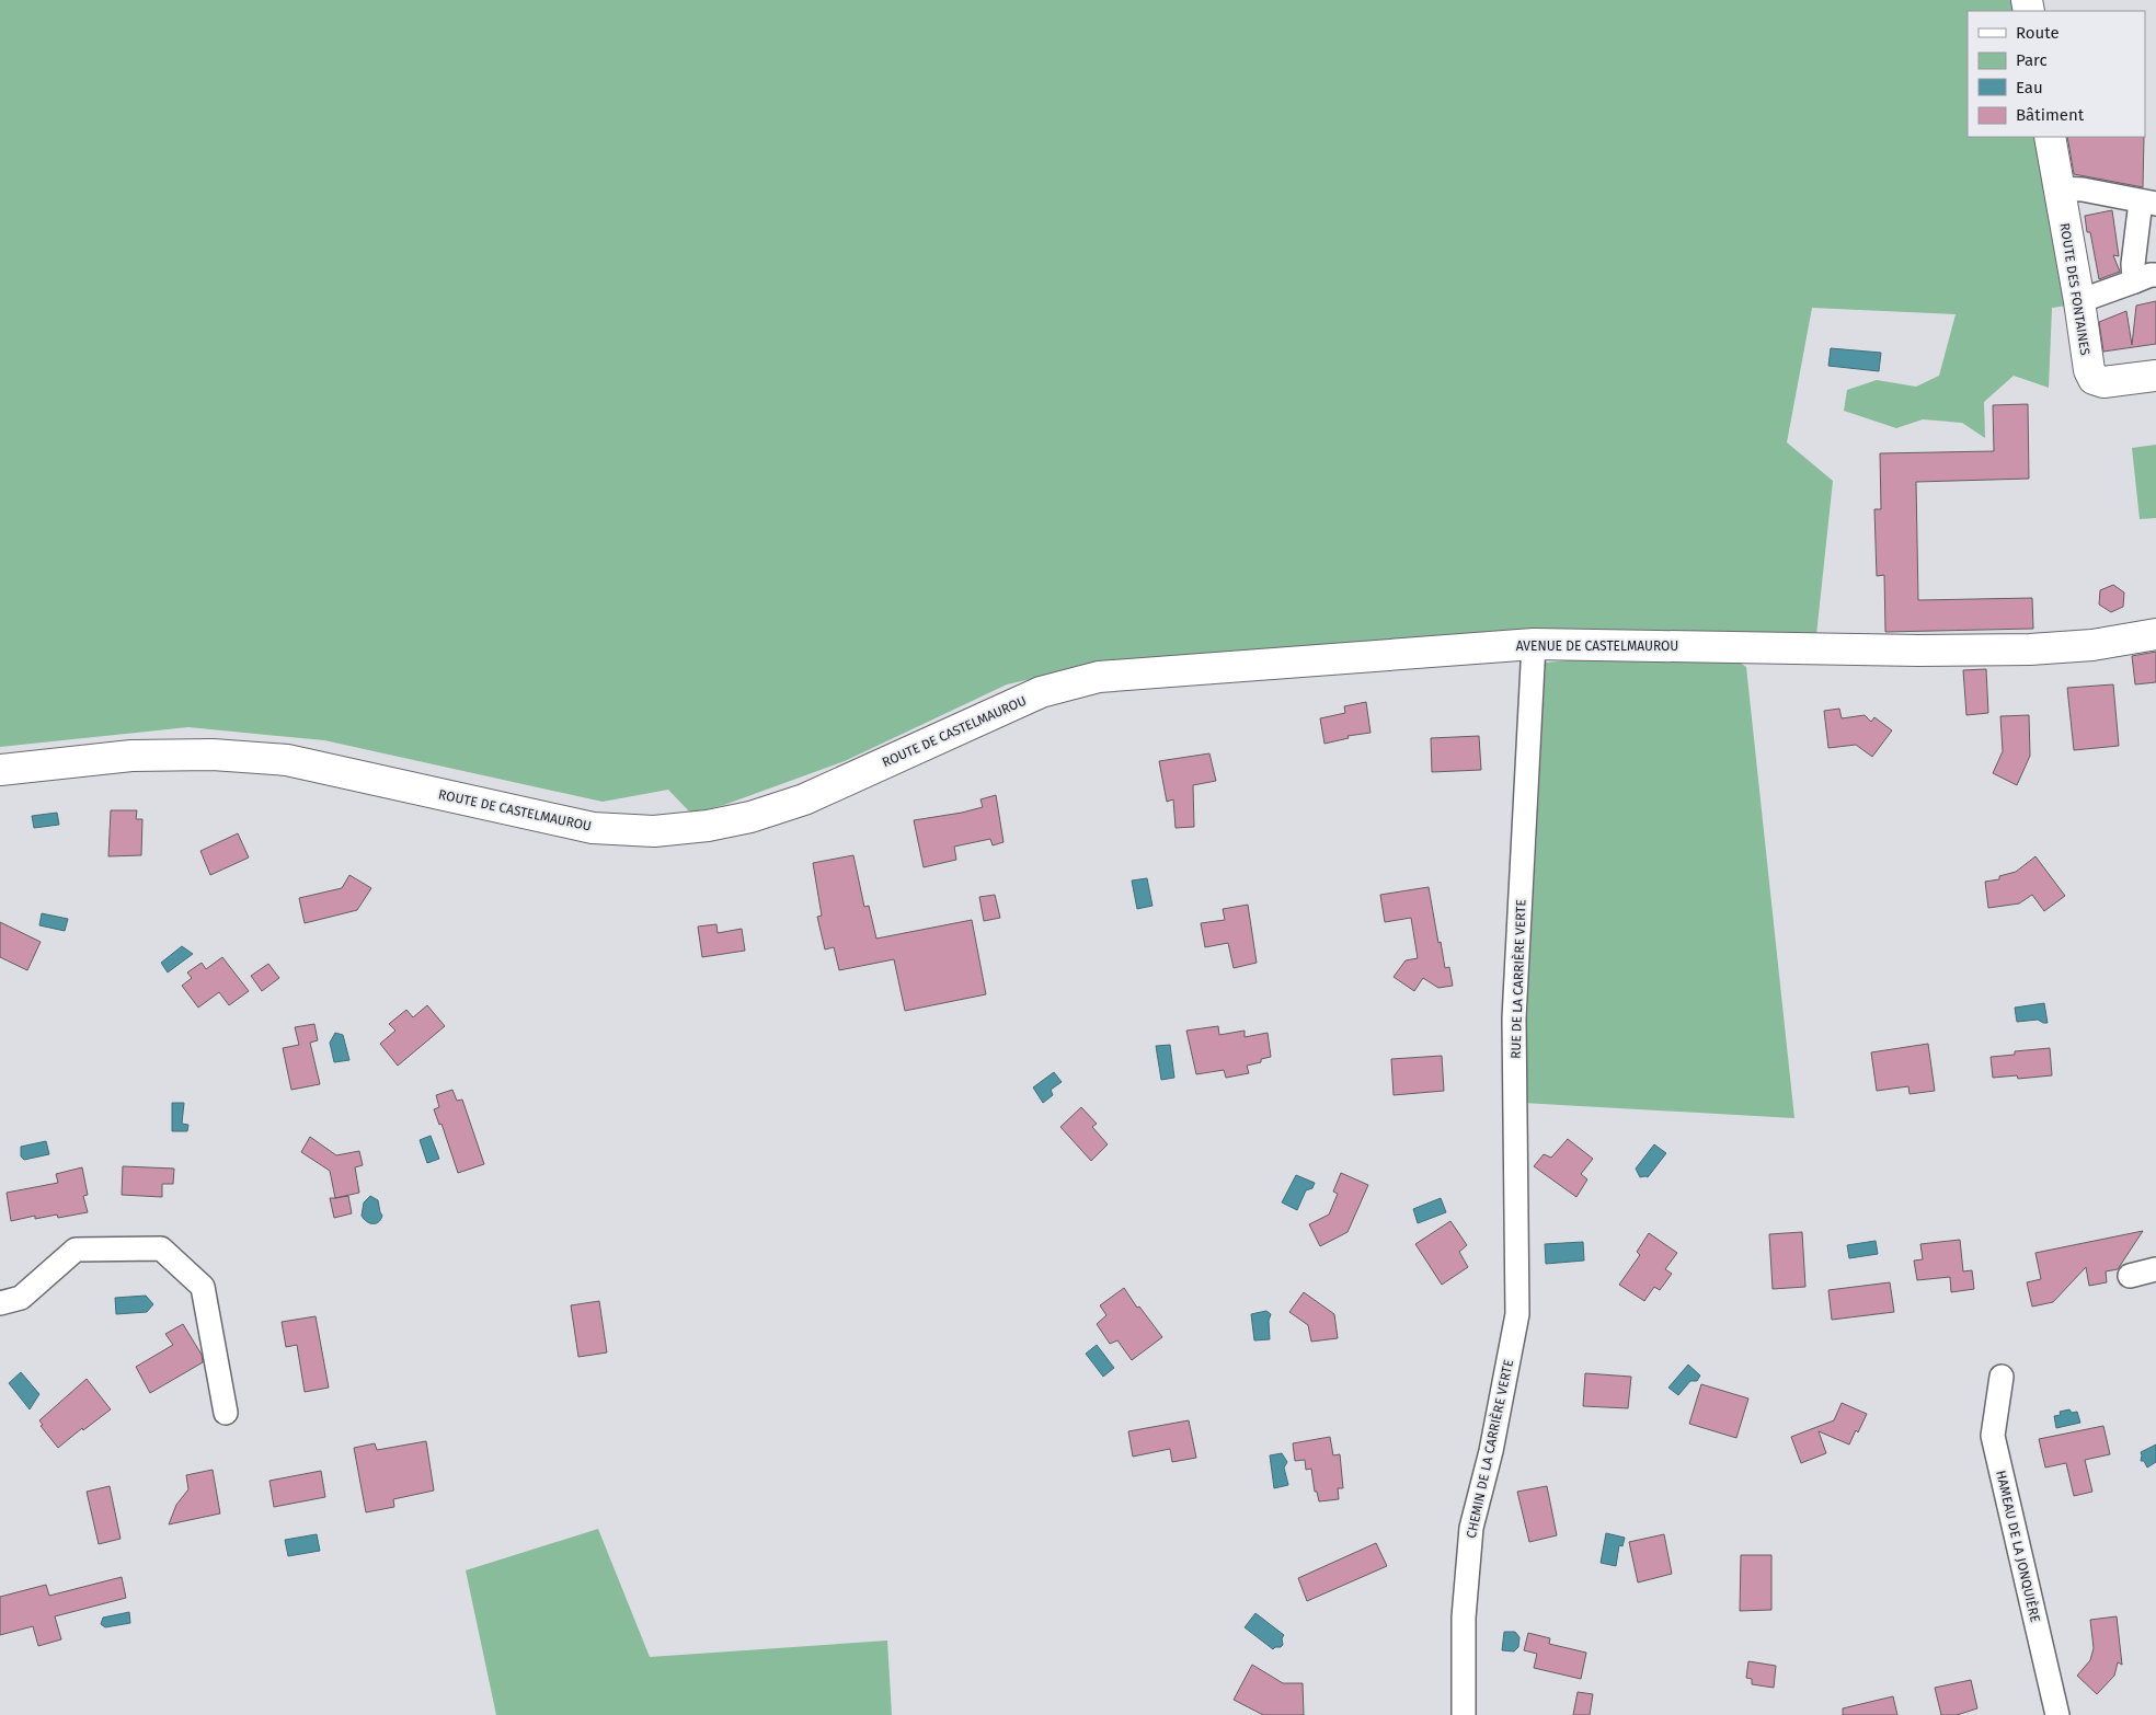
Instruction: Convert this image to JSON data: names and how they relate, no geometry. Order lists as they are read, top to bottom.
{
  "streets": {
    "street": [
      "ROUTE DES FONTAINES",
      "AVENUE DE CASTELMAUROU",
      "ROUTE DE CASTELMAUROU",
      "RUE DE LA CARRIÈRE VERTE",
      "CHEMIN DE LA CARRIÈRE VERTE",
      "HAMEAU DE LA JONQUIÈRE"
    ]
  },
  "crossings": [
    ["AVENUE DE CASTELMAUROU", "ROUTE DE CASTELMAUROU"],
    ["AVENUE DE CASTELMAUROU", "RUE DE LA CARRIÈRE VERTE"],
    ["RUE DE LA CARRIÈRE VERTE", "CHEMIN DE LA CARRIÈRE VERTE"]
  ],
  "legend": [
    "Route",
    "Parc",
    "Eau",
    "Bâtiment"
  ]
}
